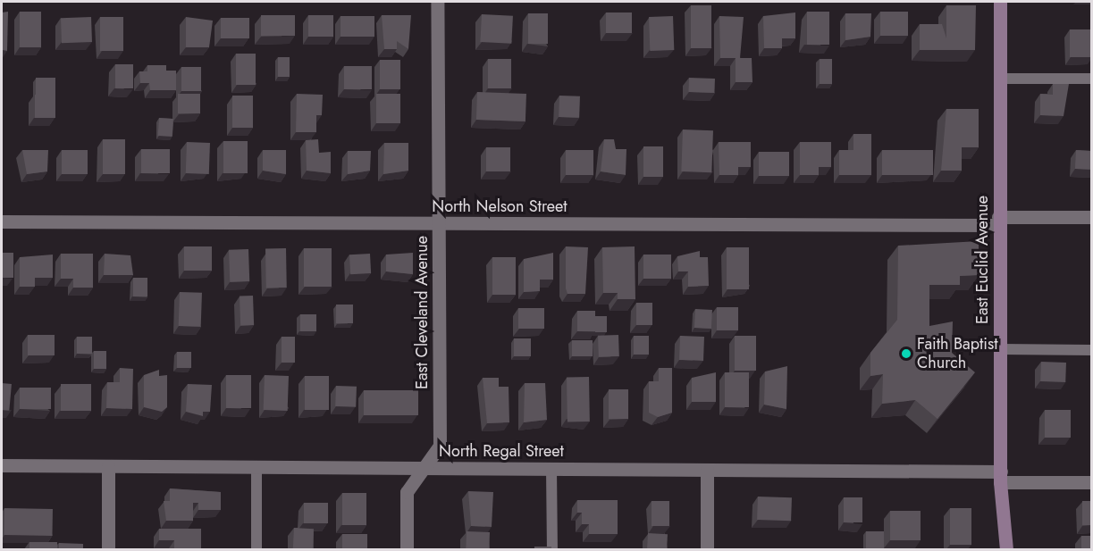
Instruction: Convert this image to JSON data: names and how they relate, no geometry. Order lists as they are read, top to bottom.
{
  "streets": {
    "main road": ["East Euclid Avenue"],
    "street": ["North Nelson Street", "East Cleveland Avenue", "North Regal Street"]
  },
  "crossings": [
    ["North Nelson Street", "East Euclid Avenue"],
    ["North Nelson Street", "East Cleveland Avenue"],
    ["East Euclid Avenue", "North Regal Street"],
    ["East Cleveland Avenue", "North Regal Street"]
  ],
  "places": ["Faith Baptist Church"]
}
